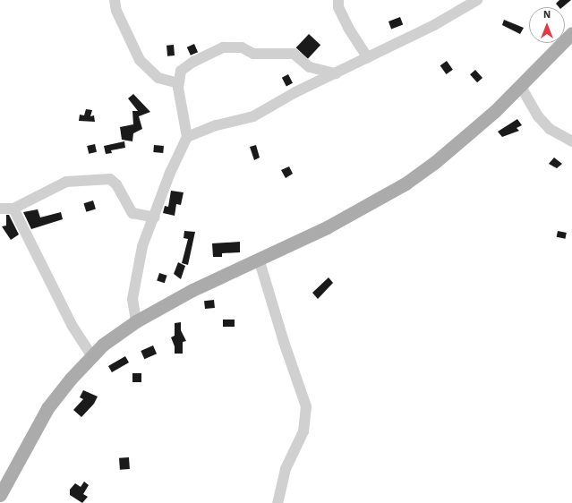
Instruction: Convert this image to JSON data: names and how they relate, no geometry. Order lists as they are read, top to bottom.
{
  "north": "top"
}
